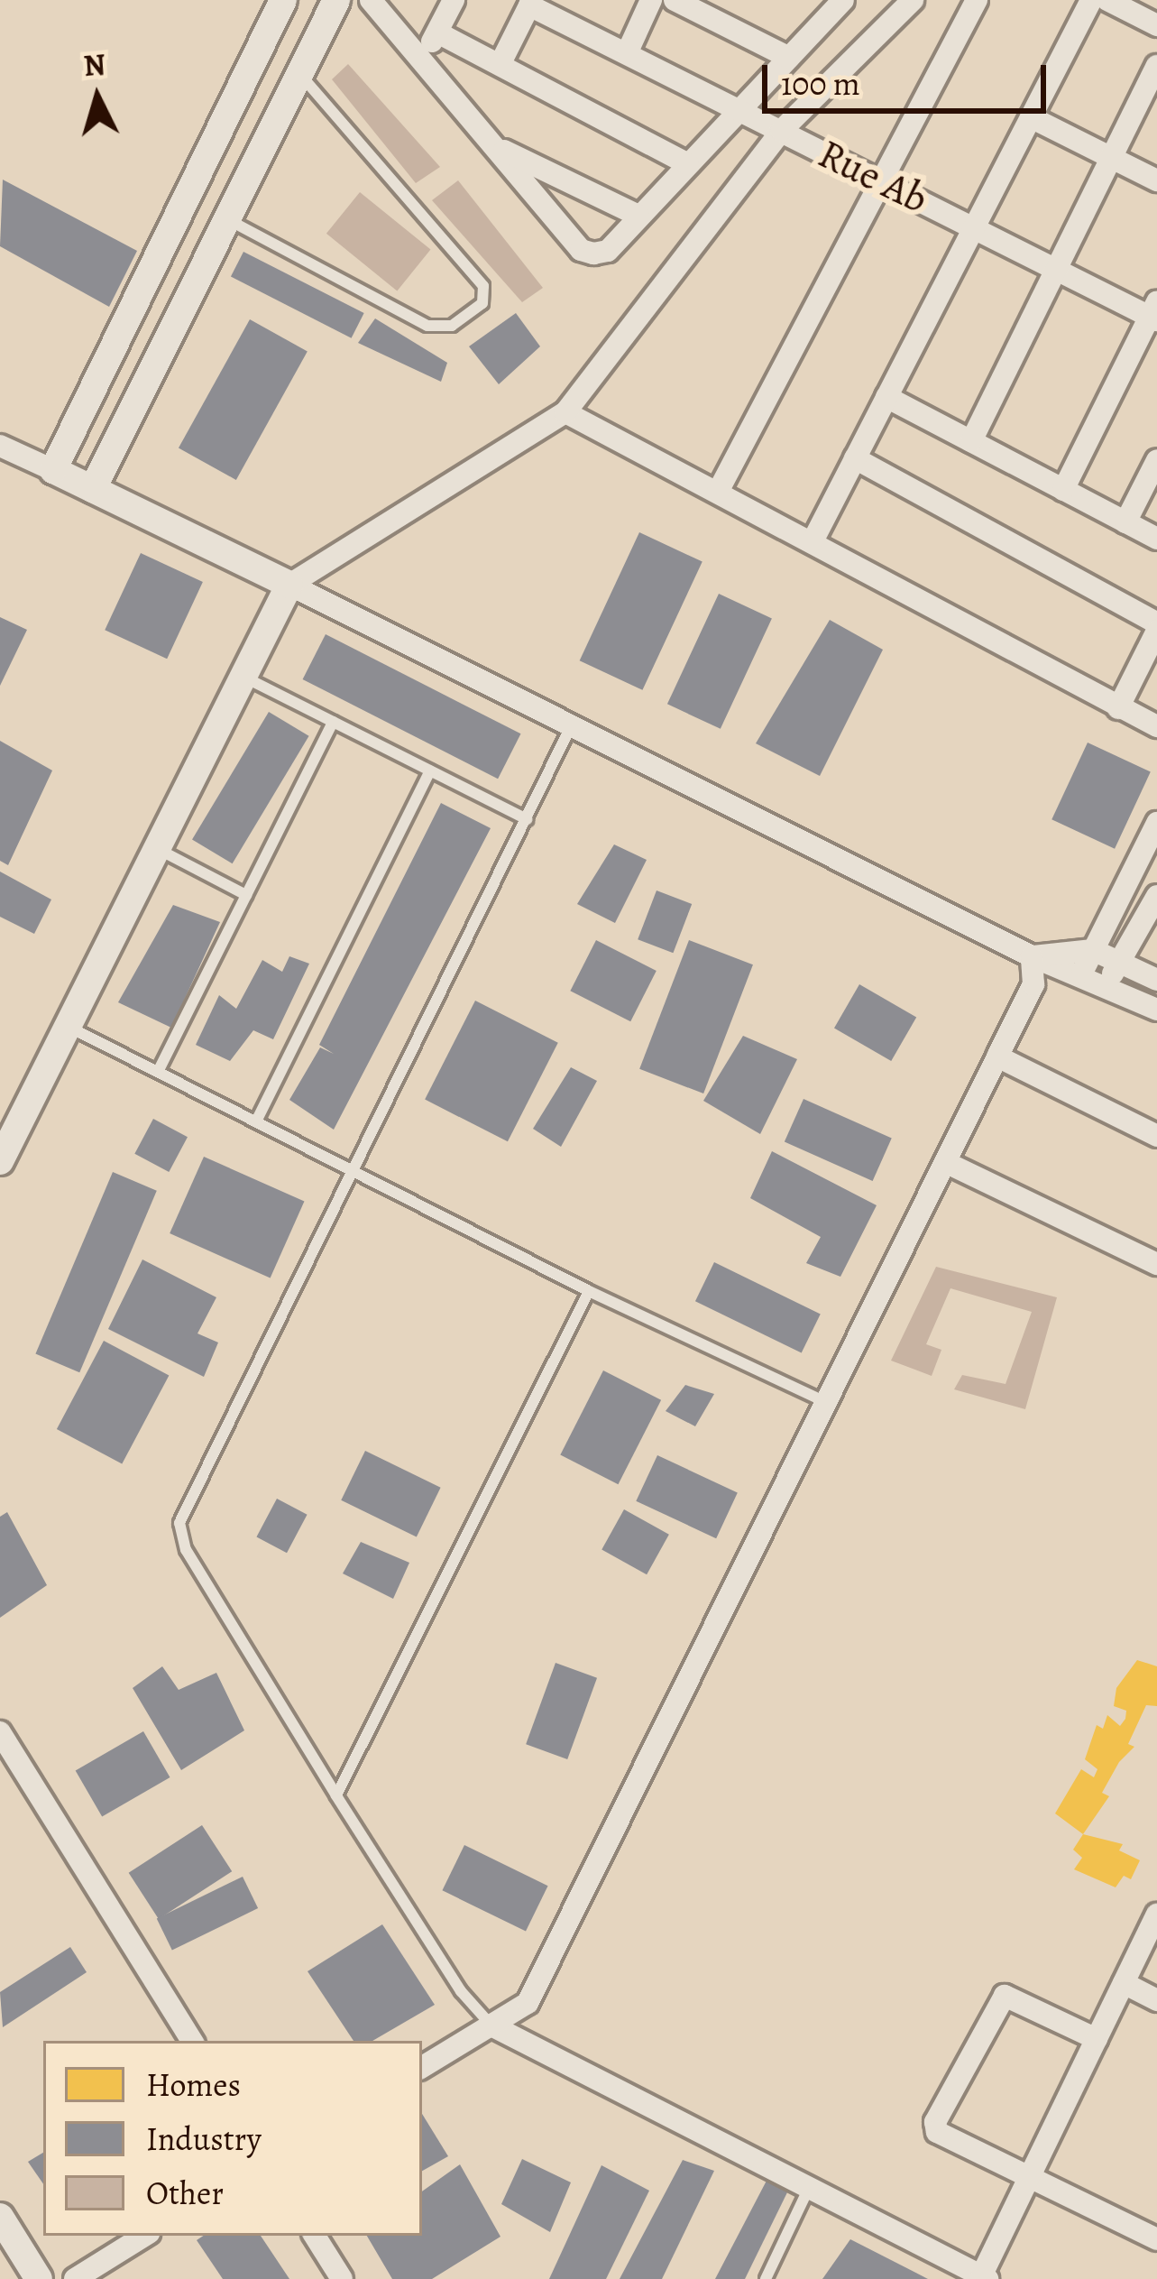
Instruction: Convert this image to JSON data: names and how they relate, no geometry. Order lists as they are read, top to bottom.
{
  "streets": {
    "street": ["Rue Ab"]
  },
  "legend": ["Homes", "Industry", "Other"],
  "scale_bar": "100 m",
  "north": "top"
}
